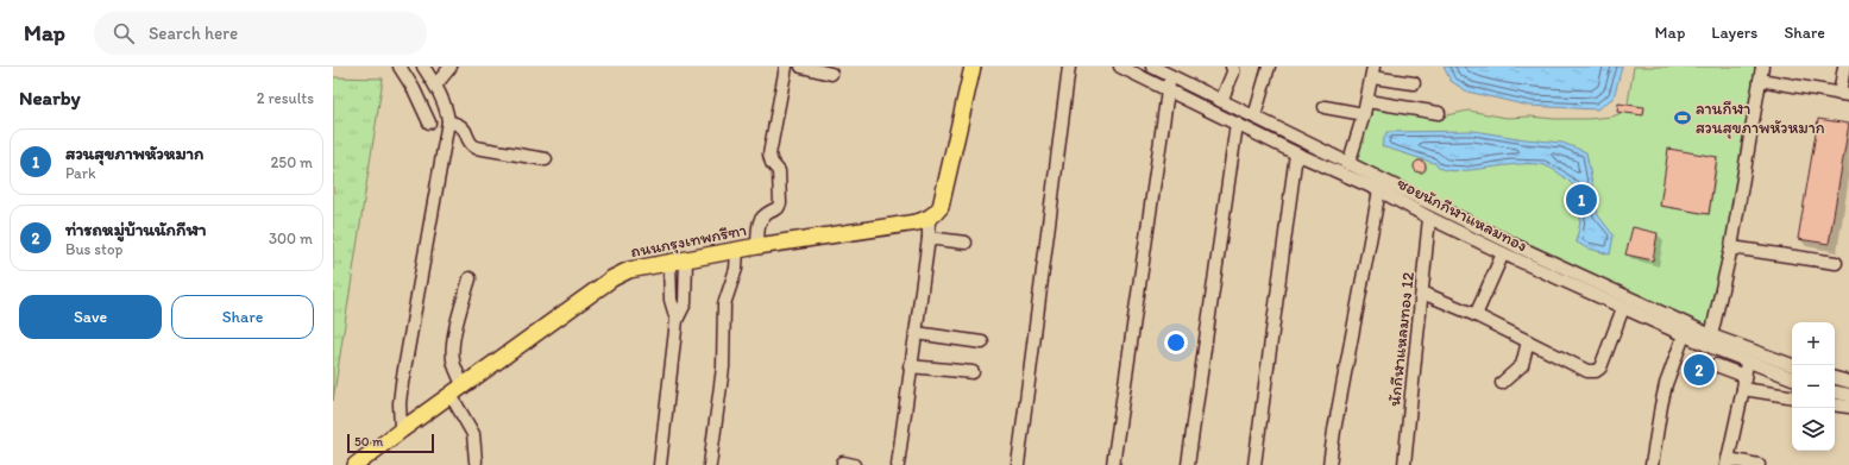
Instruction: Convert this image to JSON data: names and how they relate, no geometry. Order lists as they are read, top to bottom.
{
  "streets": {
    "main road": ["ถนนกรุงเทพกรีฑา"],
    "street": ["ซอยนักกีฬาแหลมทอง", "นักกีฬาแหลมทอง 12"]
  },
  "crossings": [
    ["ซอยนักกีฬาแหลมทอง", "นักกีฬาแหลมทอง 12"]
  ],
  "places": {
    "sports": ["ลานกีฬา สวนสุขภาพหัวหมาก"]
  },
  "scale_bar": "50 m",
  "page": {
    "header": "Map",
    "search": "Search here",
    "nav": ["Map", "Layers", "Share"],
    "heading": ["Nearby", "2 results"],
    "list": [
      {
        "mark": "1",
        "name": "สวนสุขภาพหัวหมาก",
        "note": "Park",
        "value": "250 m"
      },
      {
        "mark": "2",
        "name": "ท่ารถหมู่บ้านนักกีฬา",
        "note": "Bus stop",
        "value": "300 m"
      }
    ],
    "pins": ["1", "2"],
    "buttons": ["Save", "Share"],
    "map_buttons": ["+", "−"],
    "scale": "50 m"
  }
}
